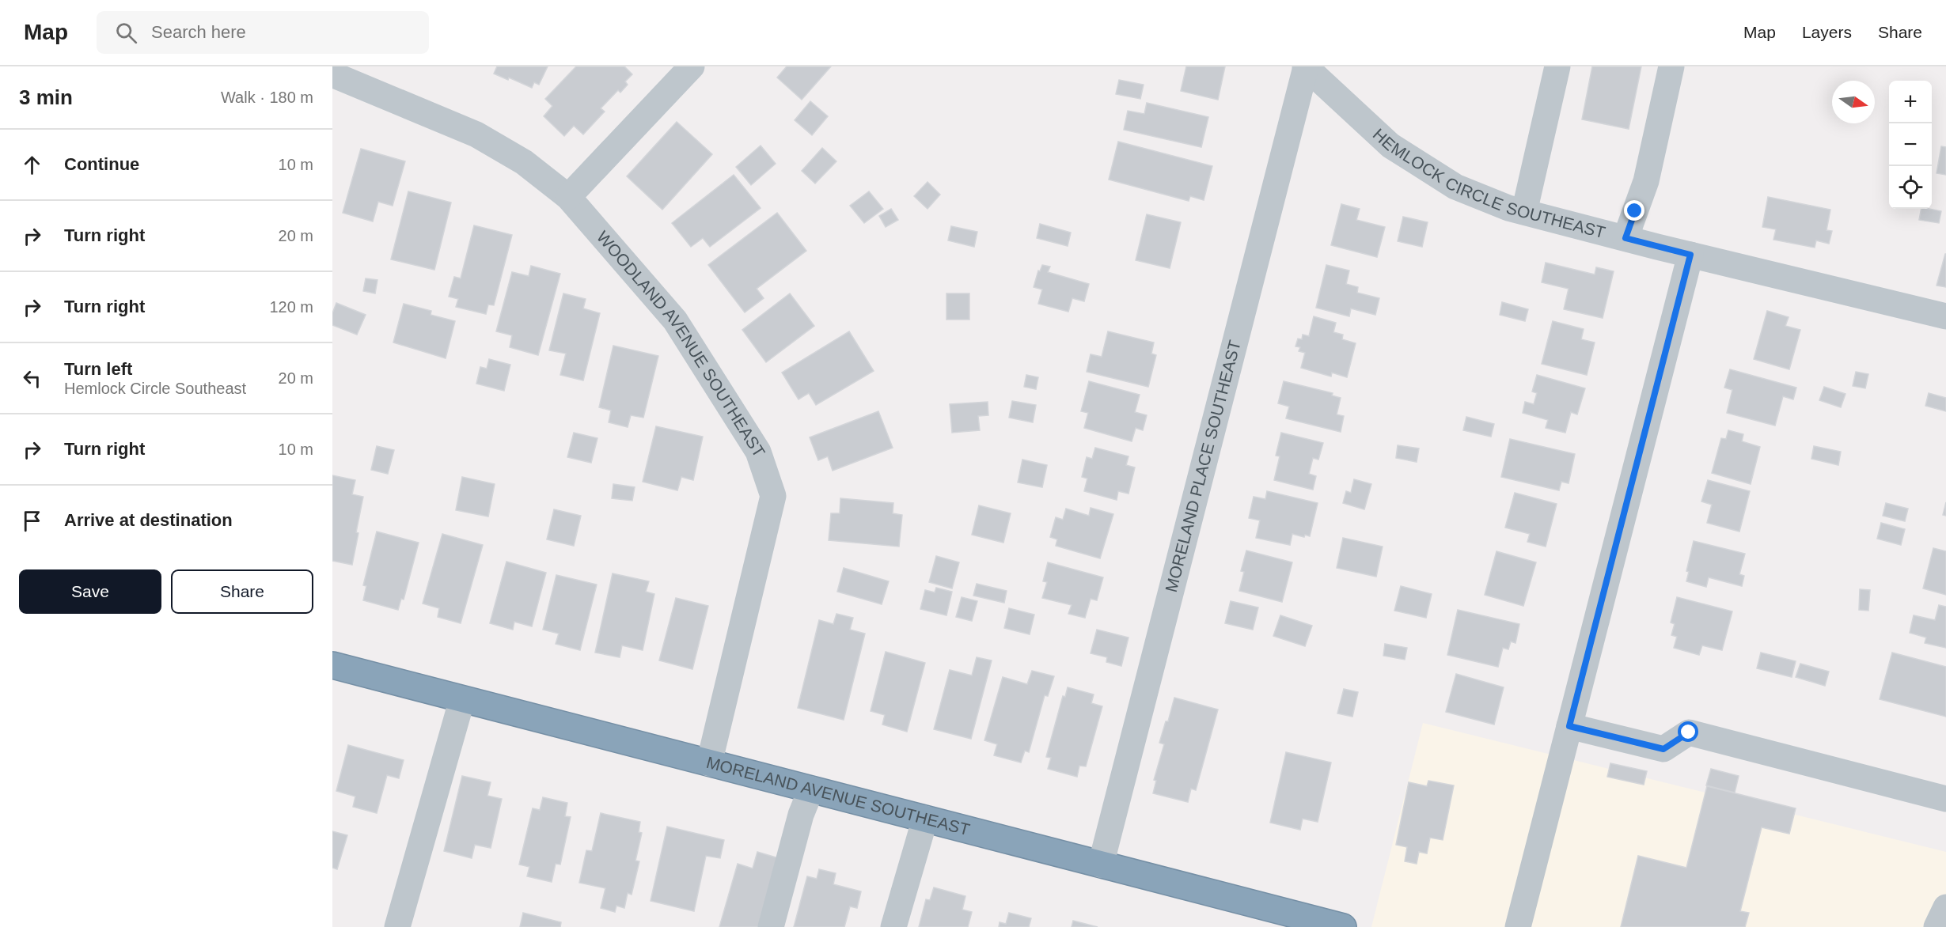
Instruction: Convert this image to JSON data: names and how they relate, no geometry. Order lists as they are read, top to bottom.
{
  "streets": {
    "highway": ["MORELAND AVENUE SOUTHEAST"],
    "street": ["HEMLOCK CIRCLE SOUTHEAST", "WOODLAND AVENUE SOUTHEAST", "MORELAND PLACE SOUTHEAST"]
  },
  "crossings": [
    ["HEMLOCK CIRCLE SOUTHEAST", "MORELAND PLACE SOUTHEAST"],
    ["WOODLAND AVENUE SOUTHEAST", "MORELAND AVENUE SOUTHEAST"],
    ["MORELAND PLACE SOUTHEAST", "MORELAND AVENUE SOUTHEAST"]
  ],
  "north": "right",
  "page": {
    "header": "Map",
    "search": "Search here",
    "nav": ["Map", "Layers", "Share"],
    "heading": ["3 min", "Walk · 180 m"],
    "map_buttons": ["+", "−"],
    "list": [
      ["Continue", "10 m"],
      ["Turn right", "20 m"],
      ["Turn right", "120 m"],
      ["Turn left", "Hemlock Circle Southeast", "20 m"],
      ["Turn right", "10 m"],
      "Arrive at destination"
    ],
    "buttons": ["Save", "Share"]
  }
}
